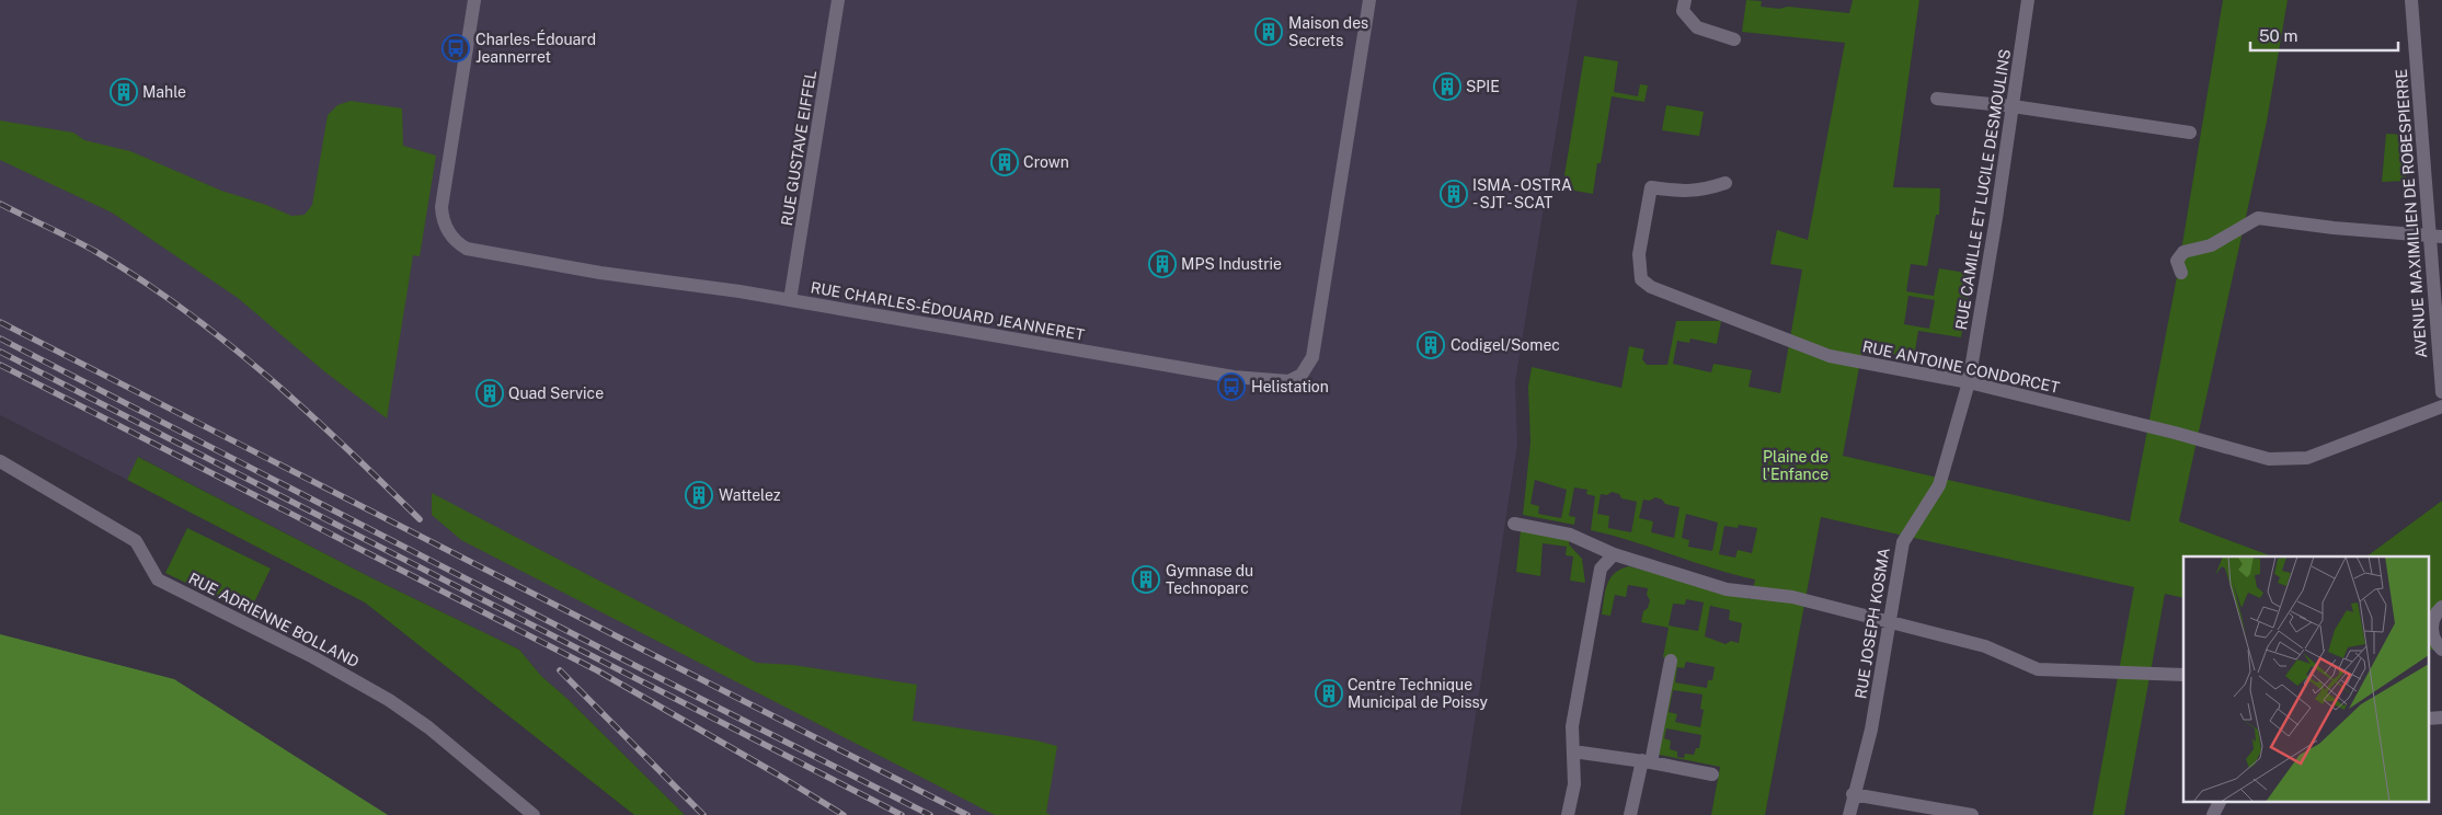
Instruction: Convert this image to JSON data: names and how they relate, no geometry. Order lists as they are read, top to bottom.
{
  "streets": {
    "street": [
      "RUE GUSTAVE EIFFEL",
      "RUE CAMILLE ET LUCILE DESMOULINS",
      "AVENUE MAXIMILIEN DE ROBESPIERRE",
      "RUE CHARLES-ÉDOUARD JEANNERET",
      "RUE ANTOINE CONDORCET",
      "RUE ADRIENNE BOLLAND",
      "RUE JOSEPH KOSMA"
    ]
  },
  "crossings": [
    ["RUE GUSTAVE EIFFEL", "RUE CHARLES-ÉDOUARD JEANNERET"],
    ["RUE CAMILLE ET LUCILE DESMOULINS", "RUE ANTOINE CONDORCET"],
    ["RUE CAMILLE ET LUCILE DESMOULINS", "RUE JOSEPH KOSMA"],
    ["RUE ANTOINE CONDORCET", "RUE JOSEPH KOSMA"]
  ],
  "parks": ["Plaine de l'Enfance"],
  "places": {
    "building": [
      "Maison des Secrets",
      "SPIE",
      "Mahle",
      "Crown",
      "ISMA - OSTRA - SJT - SCAT",
      "MPS Industrie",
      "Codigel/Somec",
      "Quad Service",
      "Wattelez",
      "Gymnase du Technoparc",
      "Centre Technique Municipal de Poissy"
    ],
    "bus stop": ["Charles-Édouard Jeannerret", "Helistation"]
  },
  "scale_bar": "50 m"
}
